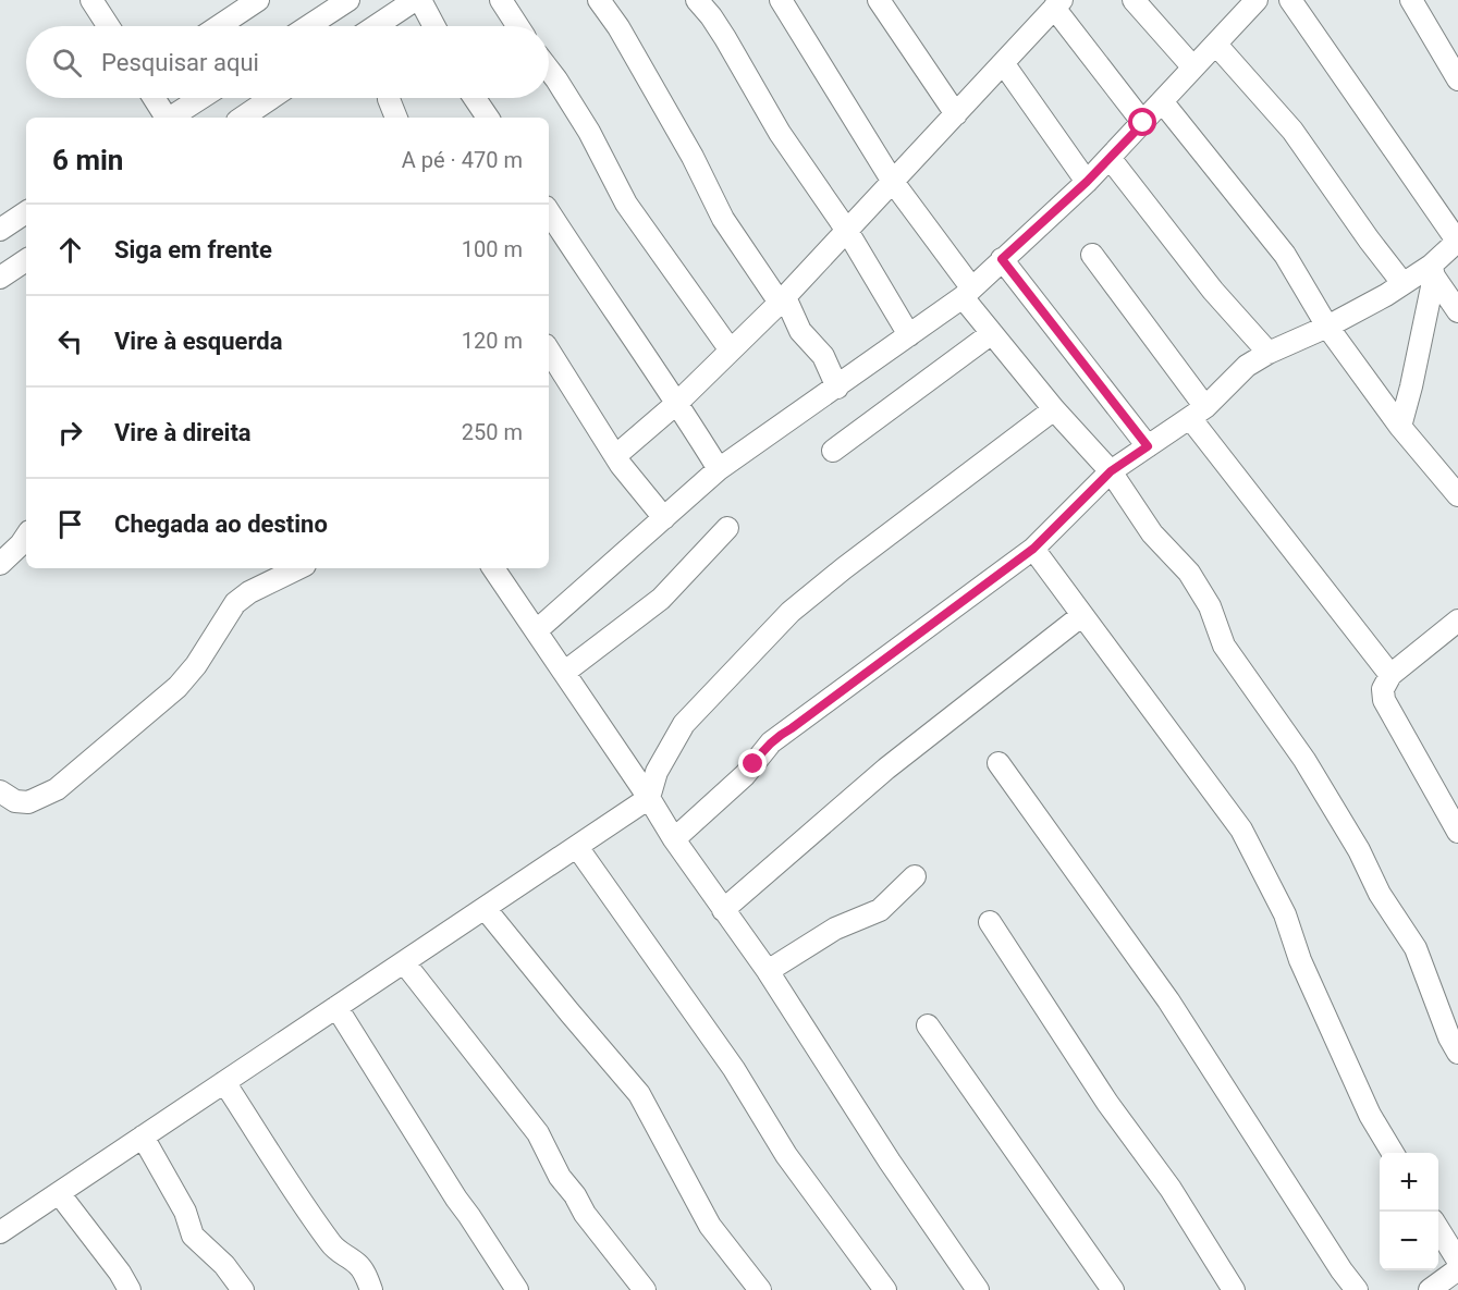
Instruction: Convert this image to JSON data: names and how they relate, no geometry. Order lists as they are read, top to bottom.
{
  "page": {
    "search": "Pesquisar aqui",
    "heading": ["6 min", "A pé · 470 m"],
    "list": [
      ["Siga em frente", "100 m"],
      ["Vire à esquerda", "120 m"],
      ["Vire à direita", "250 m"],
      "Chegada ao destino"
    ],
    "map_buttons": ["+", "−"]
  }
}
